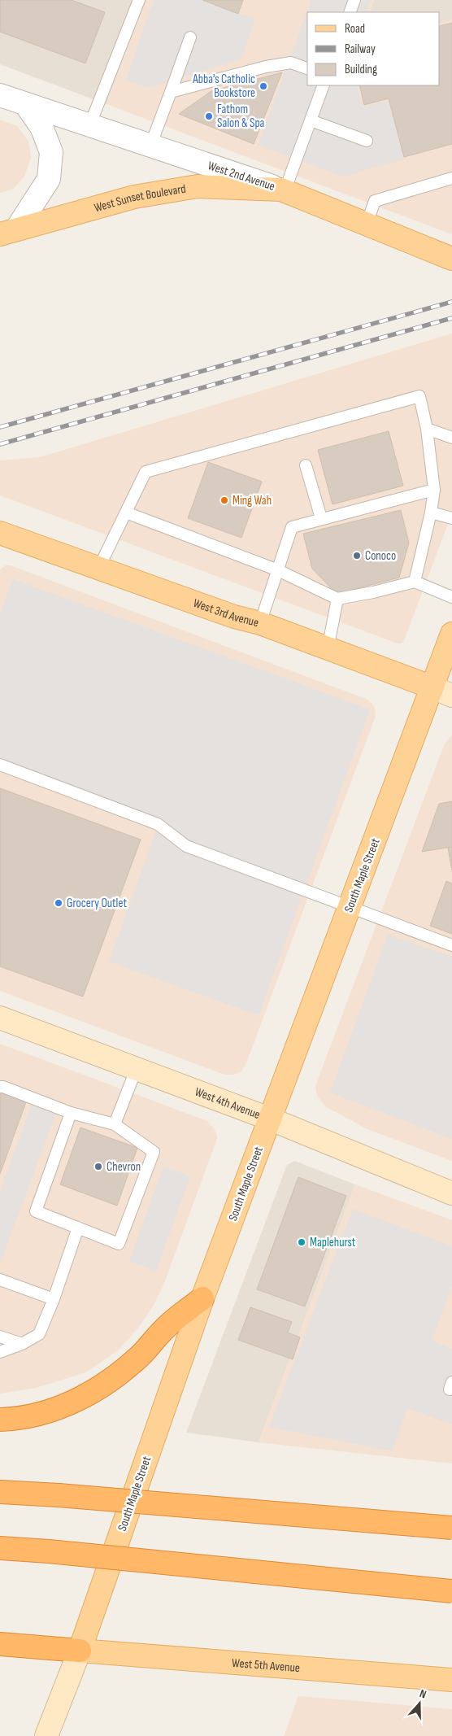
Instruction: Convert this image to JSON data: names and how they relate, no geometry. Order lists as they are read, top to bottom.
{
  "streets": {
    "main road": [
      "West 2nd Avenue",
      "West Sunset Boulevard",
      "West 3rd Avenue",
      "South Maple Street",
      "West 4th Avenue",
      "West 5th Avenue"
    ]
  },
  "crossings": [
    ["West 2nd Avenue", "West Sunset Boulevard"],
    ["West 3rd Avenue", "South Maple Street"],
    ["South Maple Street", "West 4th Avenue"],
    ["South Maple Street", "West 5th Avenue"]
  ],
  "places": [
    "Abba's Catholic Bookstore",
    "Fathom Salon & Spa",
    "Ming Wah",
    "Conoco",
    "Grocery Outlet",
    "Chevron",
    "Maplehurst"
  ],
  "legend": ["Road", "Railway", "Building"],
  "north": "top"
}
